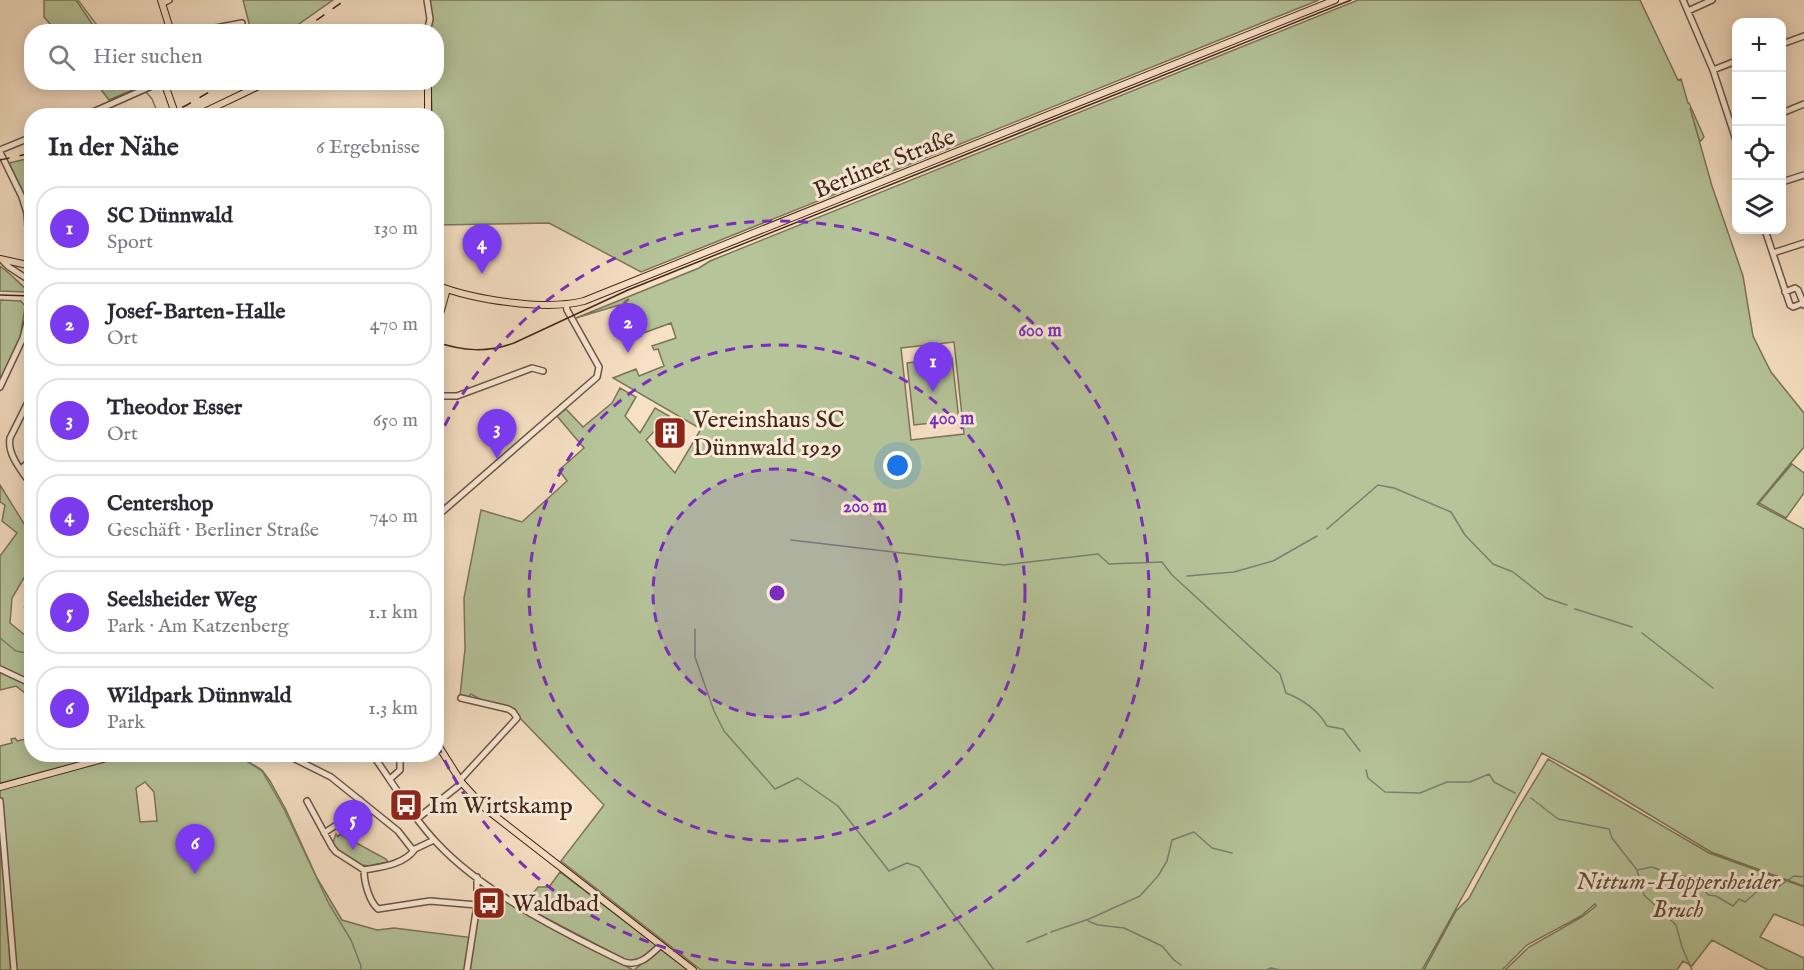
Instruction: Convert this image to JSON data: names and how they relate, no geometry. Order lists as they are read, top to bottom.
{
  "streets": {
    "main road": ["Berliner Straße"]
  },
  "parks": ["Nittum-Hoppersheider Bruch"],
  "places": {
    "building": ["Vereinshaus SC Dünnwald 1929"],
    "bus stop": ["Im Wirtskamp", "Waldbad"]
  },
  "page": {
    "map_buttons": ["+", "−"],
    "search": "Hier suchen",
    "heading": ["In der Nähe", "6 Ergebnisse"],
    "list": [
      {
        "mark": "1",
        "name": "SC Dünnwald",
        "note": "Sport",
        "value": "130 m"
      },
      {
        "mark": "2",
        "name": "Josef-Barten-Halle",
        "note": "Ort",
        "value": "470 m"
      },
      {
        "mark": "3",
        "name": "Theodor Esser",
        "note": "Ort",
        "value": "650 m"
      },
      {
        "mark": "4",
        "name": "Centershop",
        "note": "Geschäft · Berliner Straße",
        "value": "740 m"
      },
      {
        "mark": "5",
        "name": "Seelsheider Weg",
        "note": "Park · Am Katzenberg",
        "value": "1.1 km"
      },
      {
        "mark": "6",
        "name": "Wildpark Dünnwald",
        "note": "Park",
        "value": "1.3 km"
      }
    ],
    "pins": [
      "4",
      "2",
      "1",
      "3",
      "5",
      "6"
    ]
  },
  "rings": ["600 m", "400 m", "200 m"]
}
